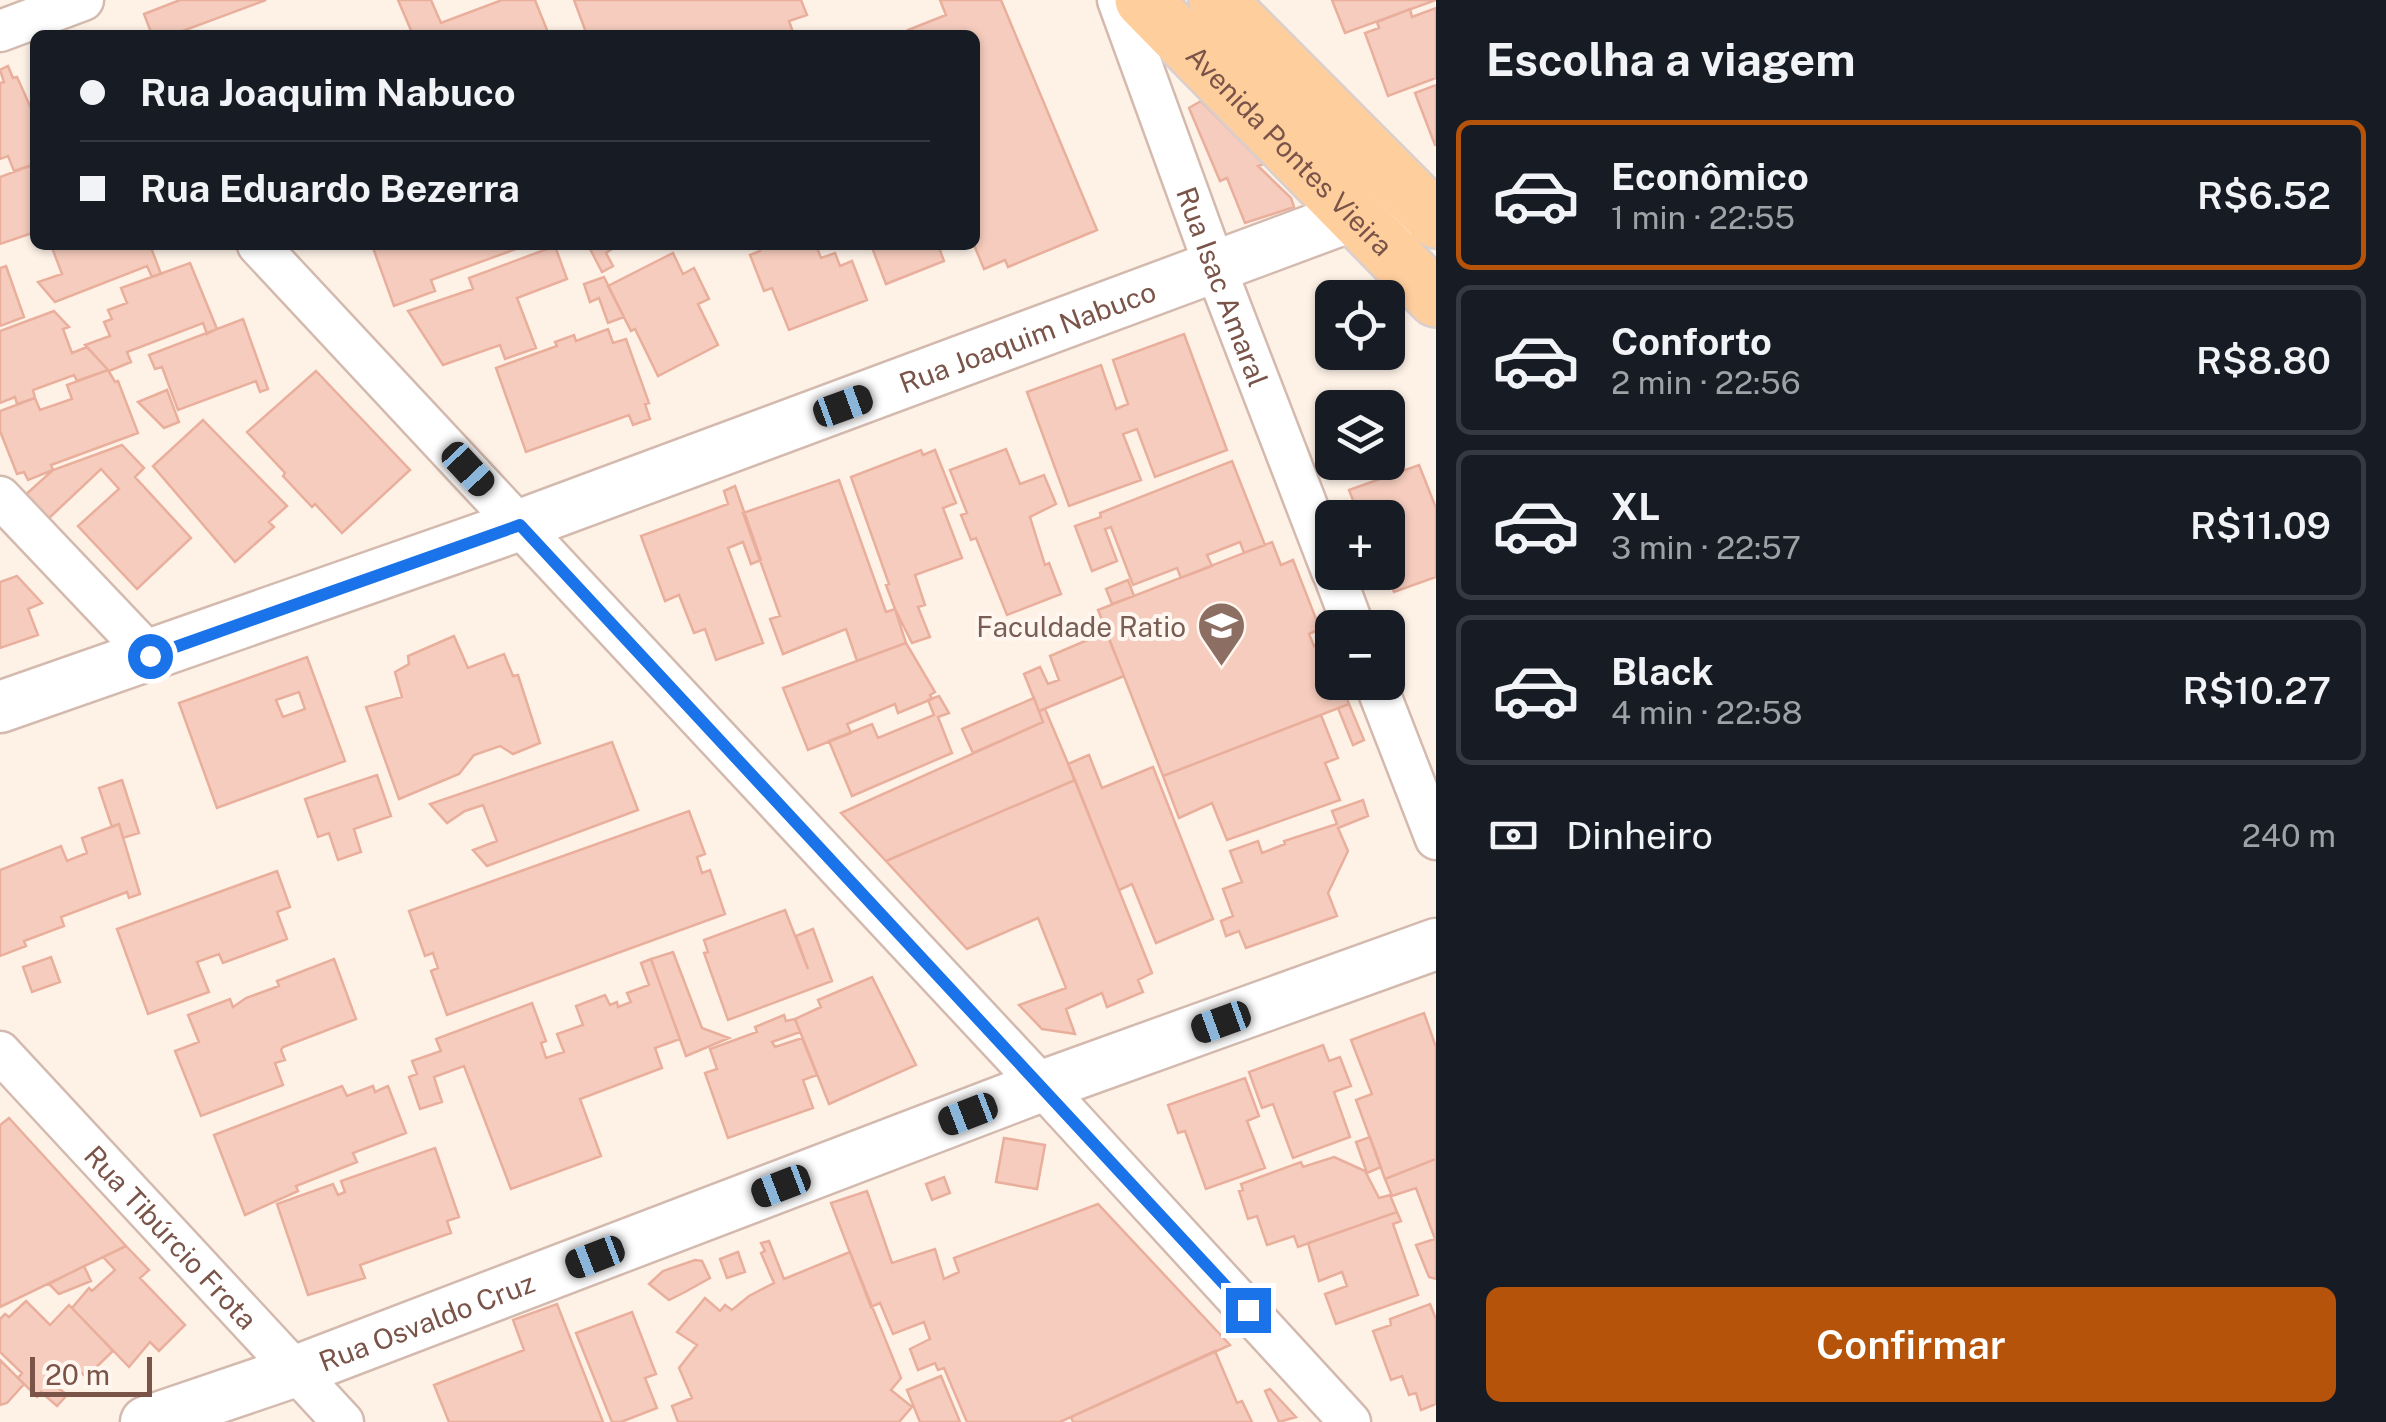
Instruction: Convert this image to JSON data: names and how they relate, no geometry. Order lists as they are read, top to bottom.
{
  "streets": {
    "main road": ["Avenida Pontes Vieira"],
    "street": [
      "Rua Isac Amaral",
      "Rua Joaquim Nabuco",
      "Rua Tibúrcio Frota",
      "Rua Osvaldo Cruz"
    ]
  },
  "crossings": [
    ["Avenida Pontes Vieira", "Rua Joaquim Nabuco"],
    ["Rua Isac Amaral", "Rua Joaquim Nabuco"],
    ["Rua Tibúrcio Frota", "Rua Osvaldo Cruz"]
  ],
  "places": {
    "school or university": ["Faculdade Ratio"]
  },
  "scale_bar": "20 m",
  "page": {
    "heading": "Escolha a viagem",
    "banner": ["Rua Joaquim Nabuco", "Rua Eduardo Bezerra"],
    "list": [
      {
        "name": "Econômico",
        "note": "1 min · 22:55",
        "value": "R$6.52"
      },
      {
        "name": "Conforto",
        "note": "2 min · 22:56",
        "value": "R$8.80"
      },
      {
        "name": "XL",
        "note": "3 min · 22:57",
        "value": "R$11.09"
      },
      {
        "name": "Black",
        "note": "4 min · 22:58",
        "value": "R$10.27"
      }
    ],
    "map_buttons": ["+", "−"],
    "pay": ["Dinheiro", "240 m"],
    "buttons": "Confirmar",
    "scale": "20 m"
  }
}
